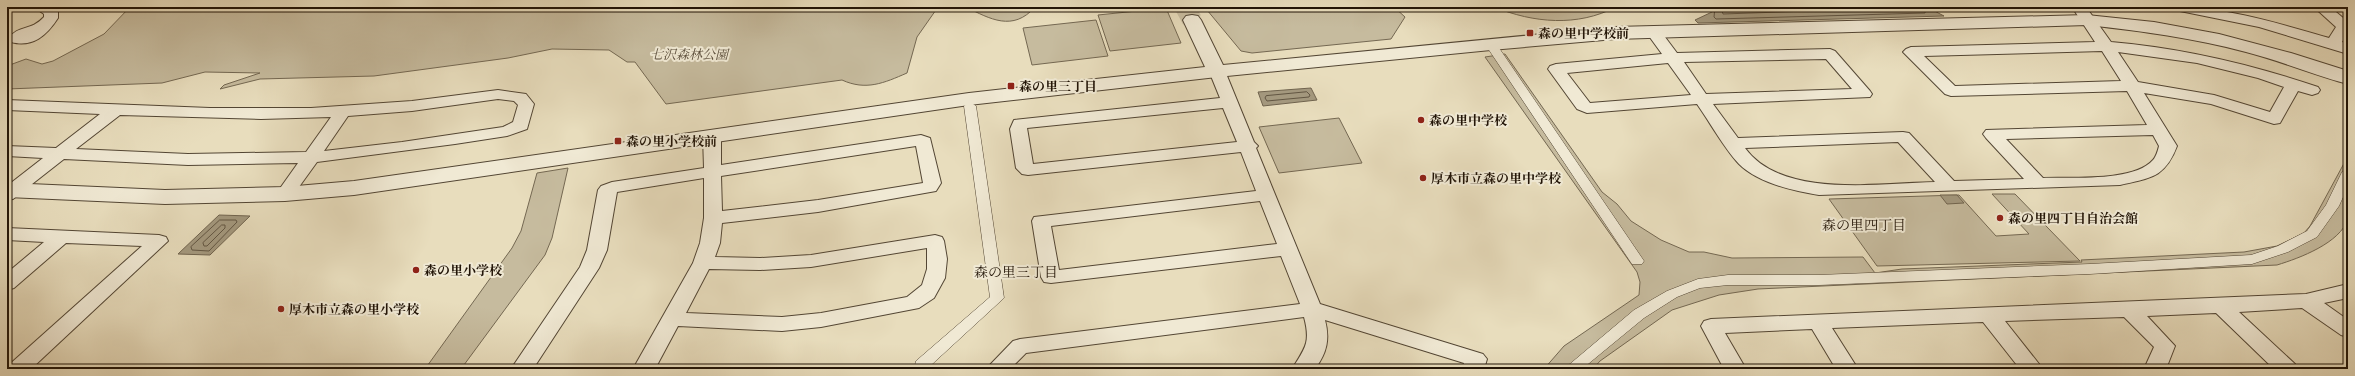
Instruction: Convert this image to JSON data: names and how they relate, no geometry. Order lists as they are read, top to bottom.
{
  "districts": ["森の里四丁目", "森の里三丁目"],
  "parks": ["七沢森林公園"],
  "places": {
    "transit": ["森の里中学校前", "森の里三丁目", "森の里小学校前"],
    "other": [
      "森の里中学校",
      "厚木市立森の里中学校",
      "森の里四丁目自治会館",
      "森の里小学校",
      "厚木市立森の里小学校"
    ]
  }
}
